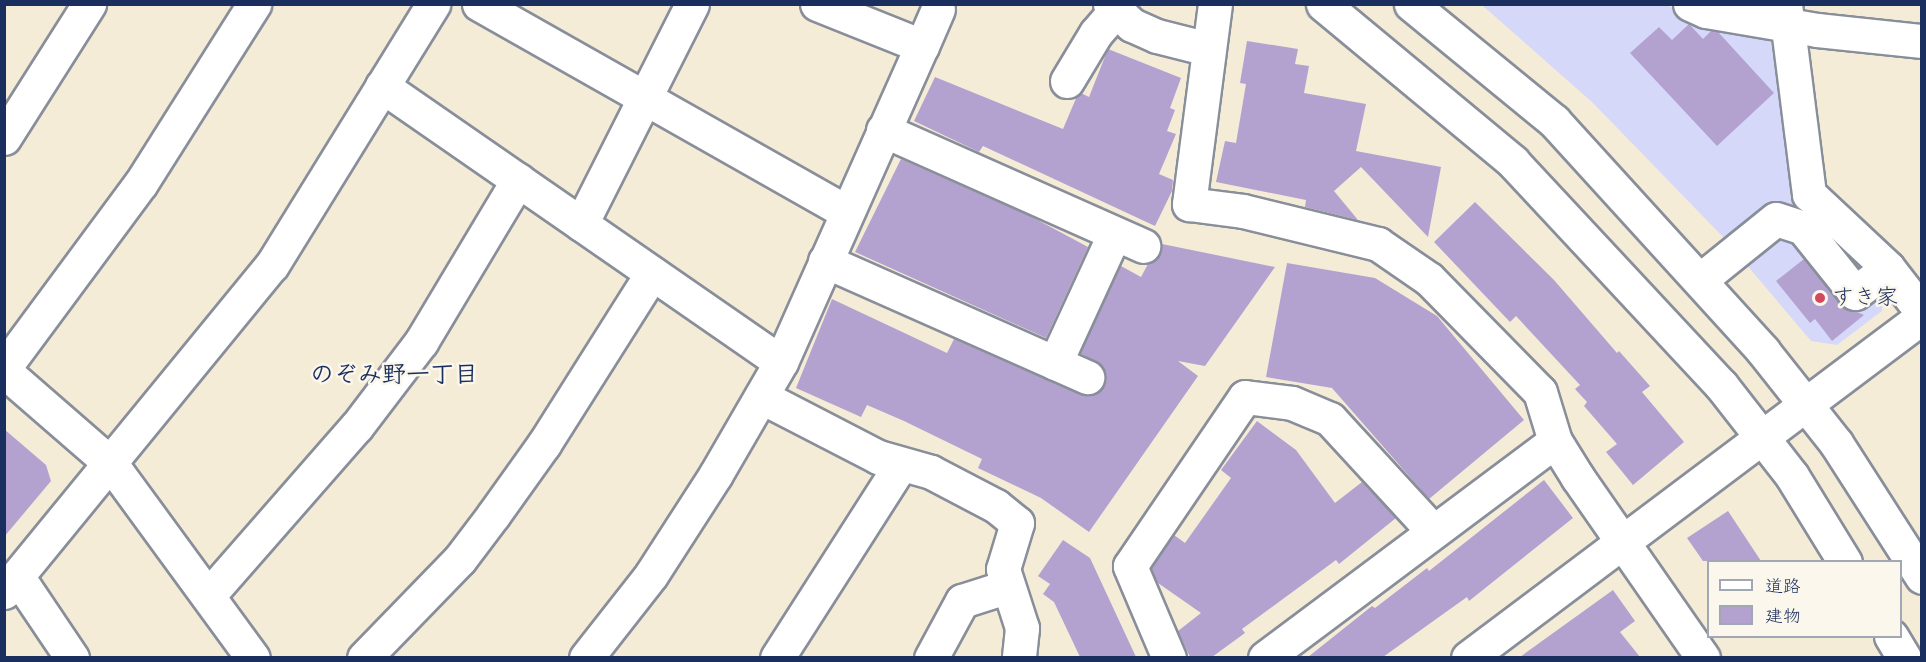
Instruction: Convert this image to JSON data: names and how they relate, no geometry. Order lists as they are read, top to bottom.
{
  "districts": ["のぞみ野一丁目"],
  "places": ["すき家"],
  "legend": ["道路", "建物"]
}
